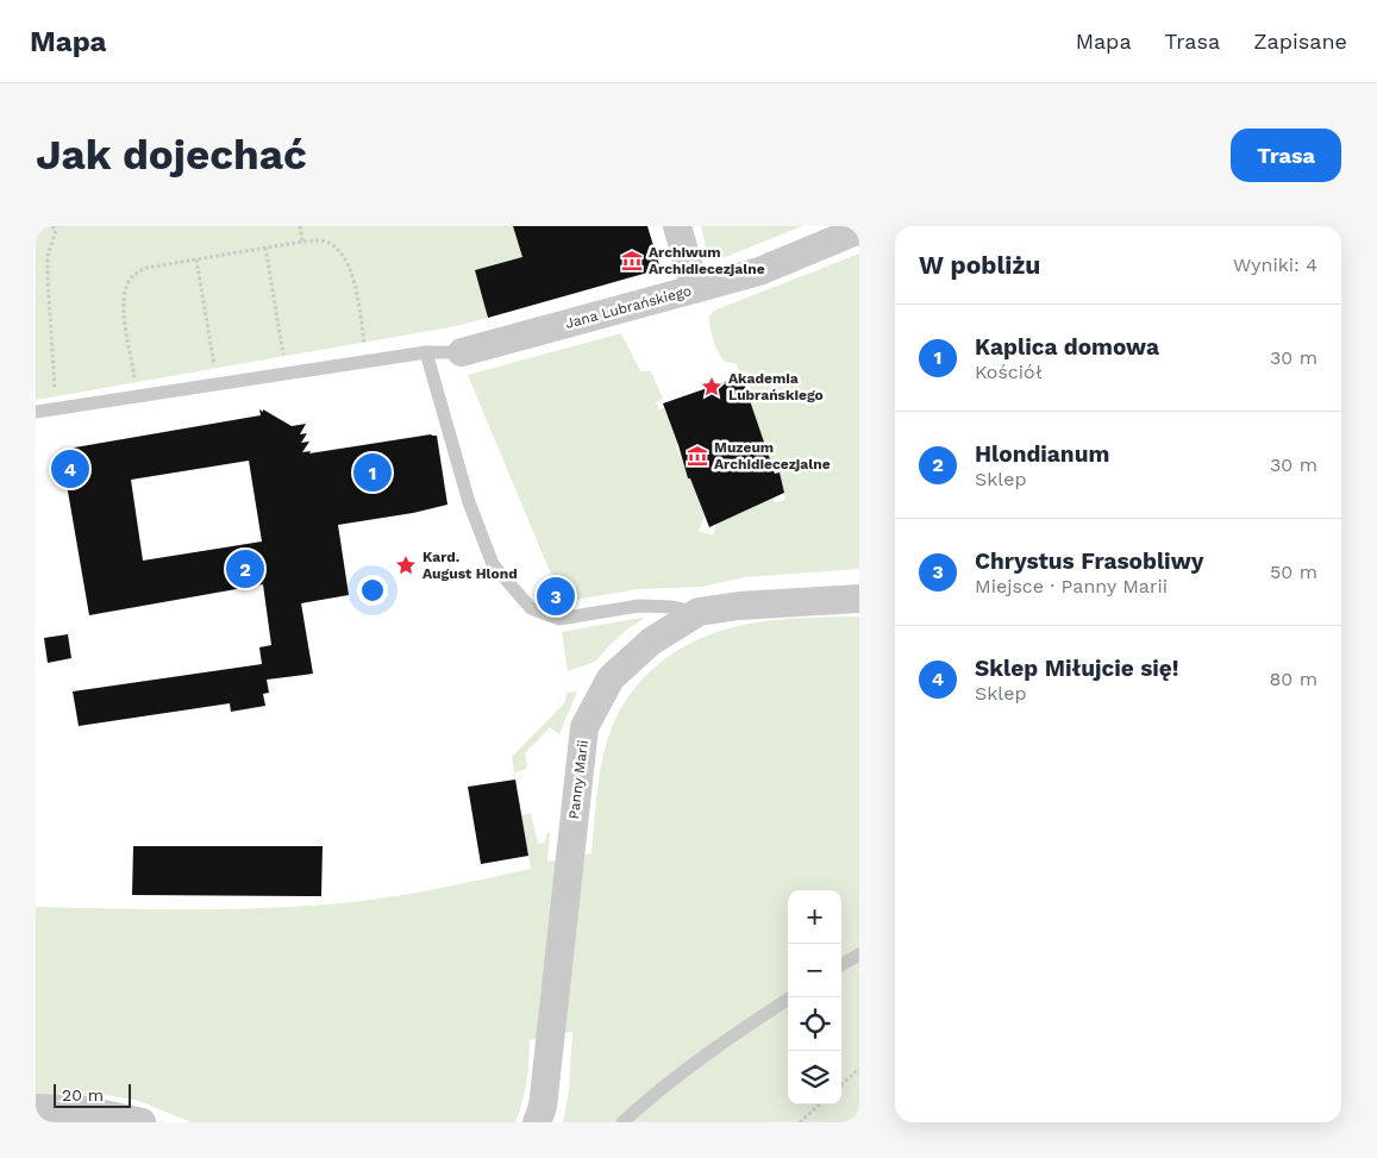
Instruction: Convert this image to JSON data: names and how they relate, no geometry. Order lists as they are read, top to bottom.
{
  "streets": {
    "street": ["Jana Lubrańskiego", "Panny Marii"]
  },
  "places": {
    "museum": ["Archiwum Archidiecezjalne", "Muzeum Archidiecezjalne"],
    "place": ["Akademia Lubrańskiego", "Kard. August Hlond"]
  },
  "scale_bar": "20 m",
  "page": {
    "header": "Mapa",
    "nav": ["Mapa", "Trasa", "Zapisane"],
    "buttons": "Trasa",
    "title": "Jak dojechać",
    "heading": ["W pobliżu", "Wyniki: 4"],
    "list": [
      {
        "mark": "1",
        "name": "Kaplica domowa",
        "note": "Kościół",
        "value": "30 m"
      },
      {
        "mark": "2",
        "name": "Hlondianum",
        "note": "Sklep",
        "value": "30 m"
      },
      {
        "mark": "3",
        "name": "Chrystus Frasobliwy",
        "note": "Miejsce · Panny Marii",
        "value": "50 m"
      },
      {
        "mark": "4",
        "name": "Sklep Miłujcie się!",
        "note": "Sklep",
        "value": "80 m"
      }
    ],
    "pins": [
      "4",
      "1",
      "2",
      "3"
    ],
    "map_buttons": ["+", "−"],
    "scale": "20 m"
  }
}
